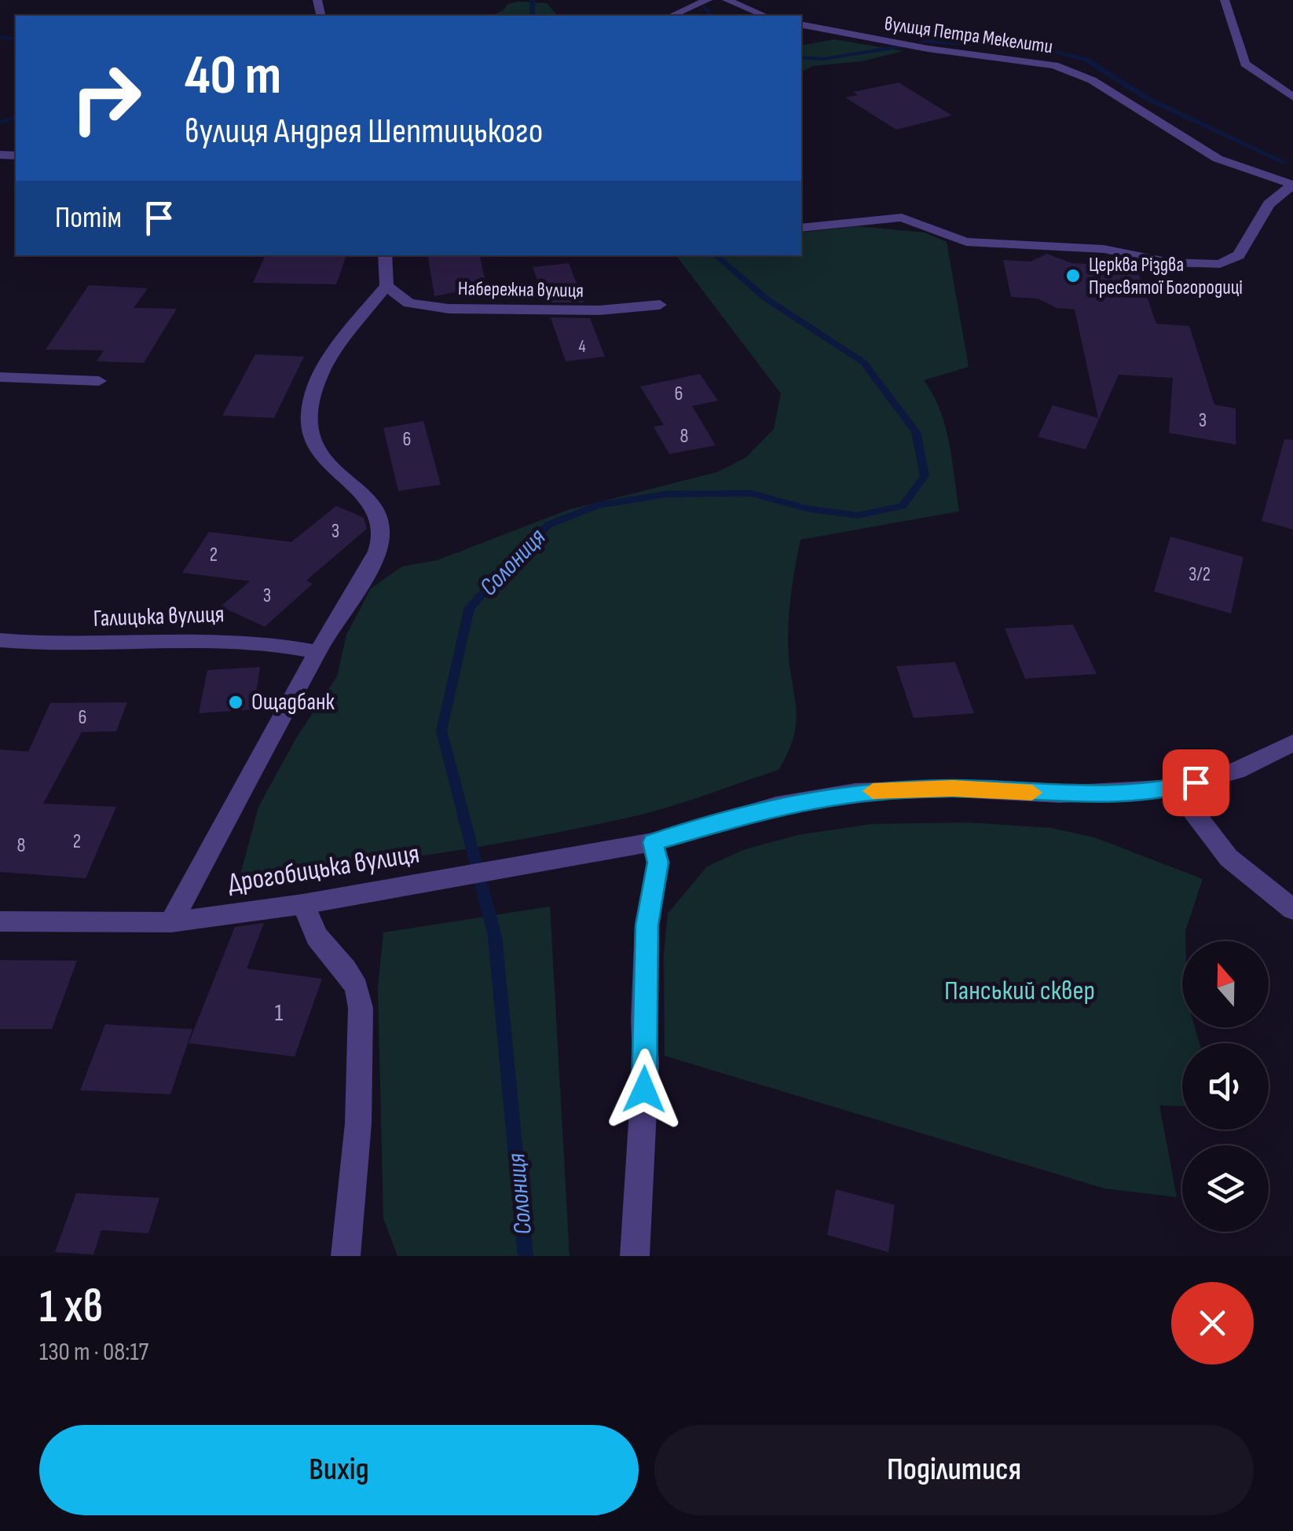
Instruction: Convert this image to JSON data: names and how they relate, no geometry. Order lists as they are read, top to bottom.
{
  "streets": {
    "street": [
      "вулиця Петра Мекелити",
      "Набережна вулиця",
      "Галицька вулиця",
      "Дрогобицька вулиця"
    ]
  },
  "water": ["Солониця"],
  "parks": ["Панський сквер"],
  "places": ["Церква Різдва Пресвятої Богородиці", "Ощадбанк"],
  "house_numbers": [
    "4",
    "6",
    "3",
    "8",
    "6",
    "3",
    "2",
    "3/2",
    "3",
    "6",
    "2",
    "8",
    "1"
  ],
  "north": "top",
  "page": {
    "turn": ["40 m", "вулиця Андрея Шептицького"],
    "then": "Потім",
    "heading": ["1 хв", "130 m · 08:17"],
    "buttons": ["Вихід", "Поділитися"]
  }
}
